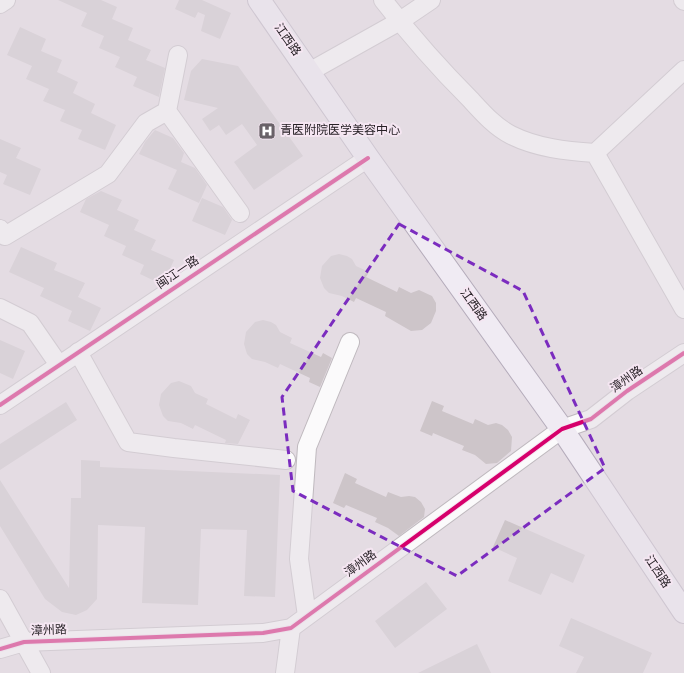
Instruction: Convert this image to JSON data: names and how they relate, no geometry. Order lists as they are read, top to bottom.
{
  "streets": {
    "main road": ["江西路"],
    "street": ["闽江一路", "漳州路"]
  },
  "crossings": [
    ["江西路", "闽江一路"],
    ["江西路", "漳州路"]
  ],
  "places": {
    "hospital": ["青医附院医学美容中心"]
  }
}
